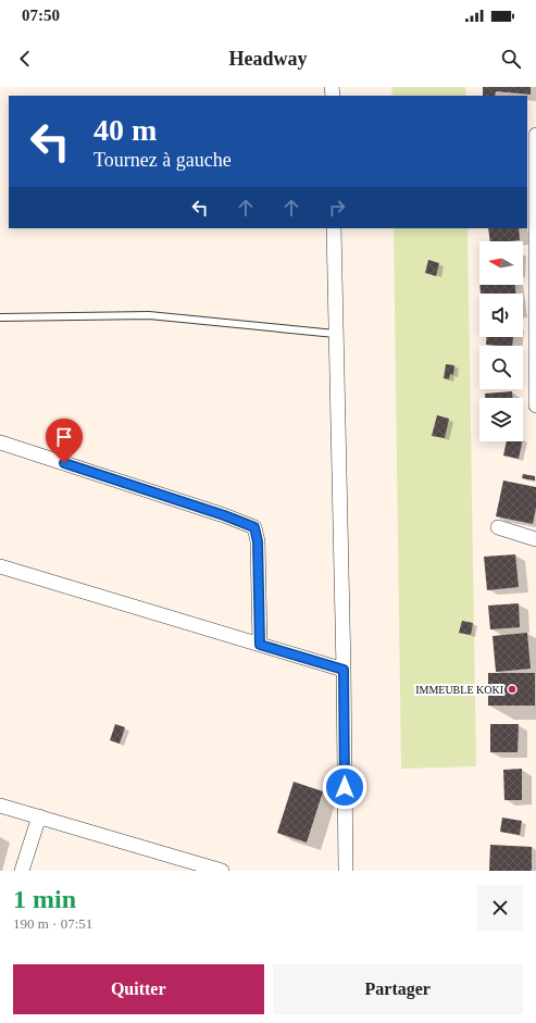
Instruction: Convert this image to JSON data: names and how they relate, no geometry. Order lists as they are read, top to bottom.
{
  "places": ["IMMEUBLE KOKI"],
  "north": "left",
  "page": {
    "status": "07:50",
    "header": "Headway",
    "turn": ["40 m", "Tournez à gauche"],
    "heading": ["1 min", "190 m · 07:51"],
    "buttons": ["Quitter", "Partager"]
  }
}
